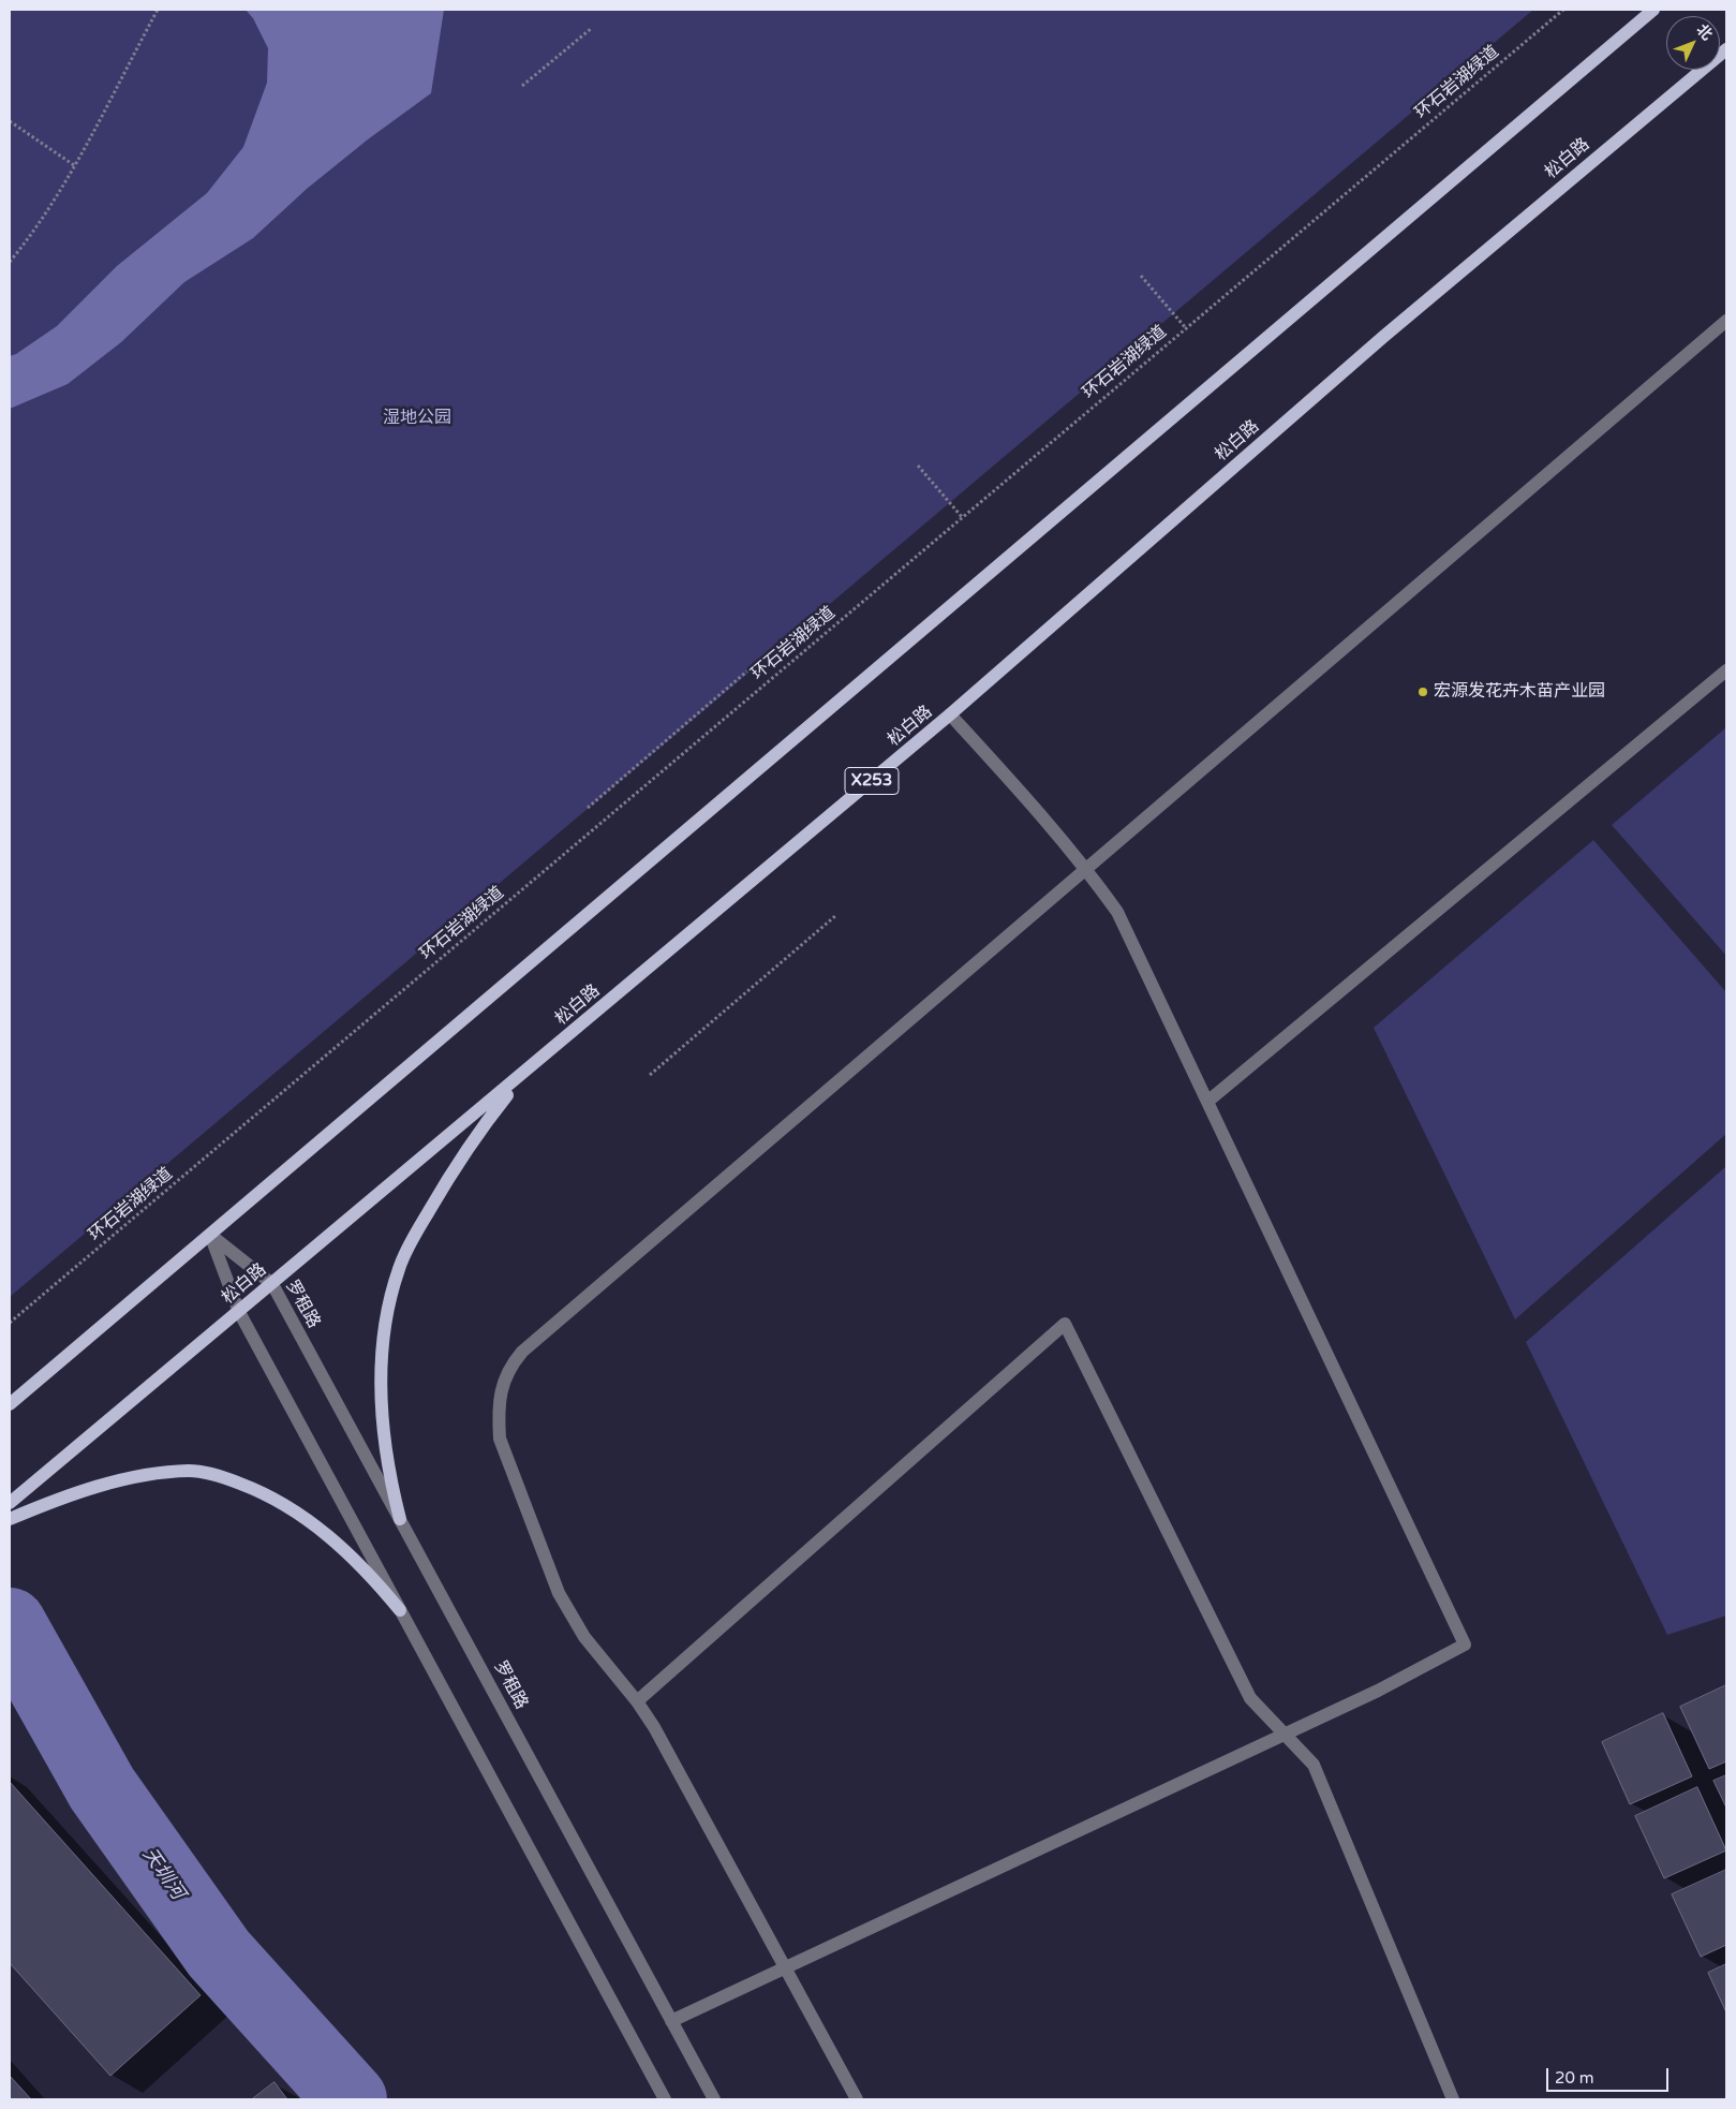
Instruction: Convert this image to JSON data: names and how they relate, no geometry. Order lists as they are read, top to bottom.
{
  "streets": {
    "main road": ["松白路", "X253"],
    "street": ["罗租路"],
    "path": ["环石岩湖绿道"]
  },
  "crossings": [
    ["松白路", "罗租路"]
  ],
  "water": ["天圳河"],
  "parks": ["湿地公园"],
  "places": ["宏源发花卉木苗产业园"],
  "scale_bar": "20 m",
  "north": "top right"
}
